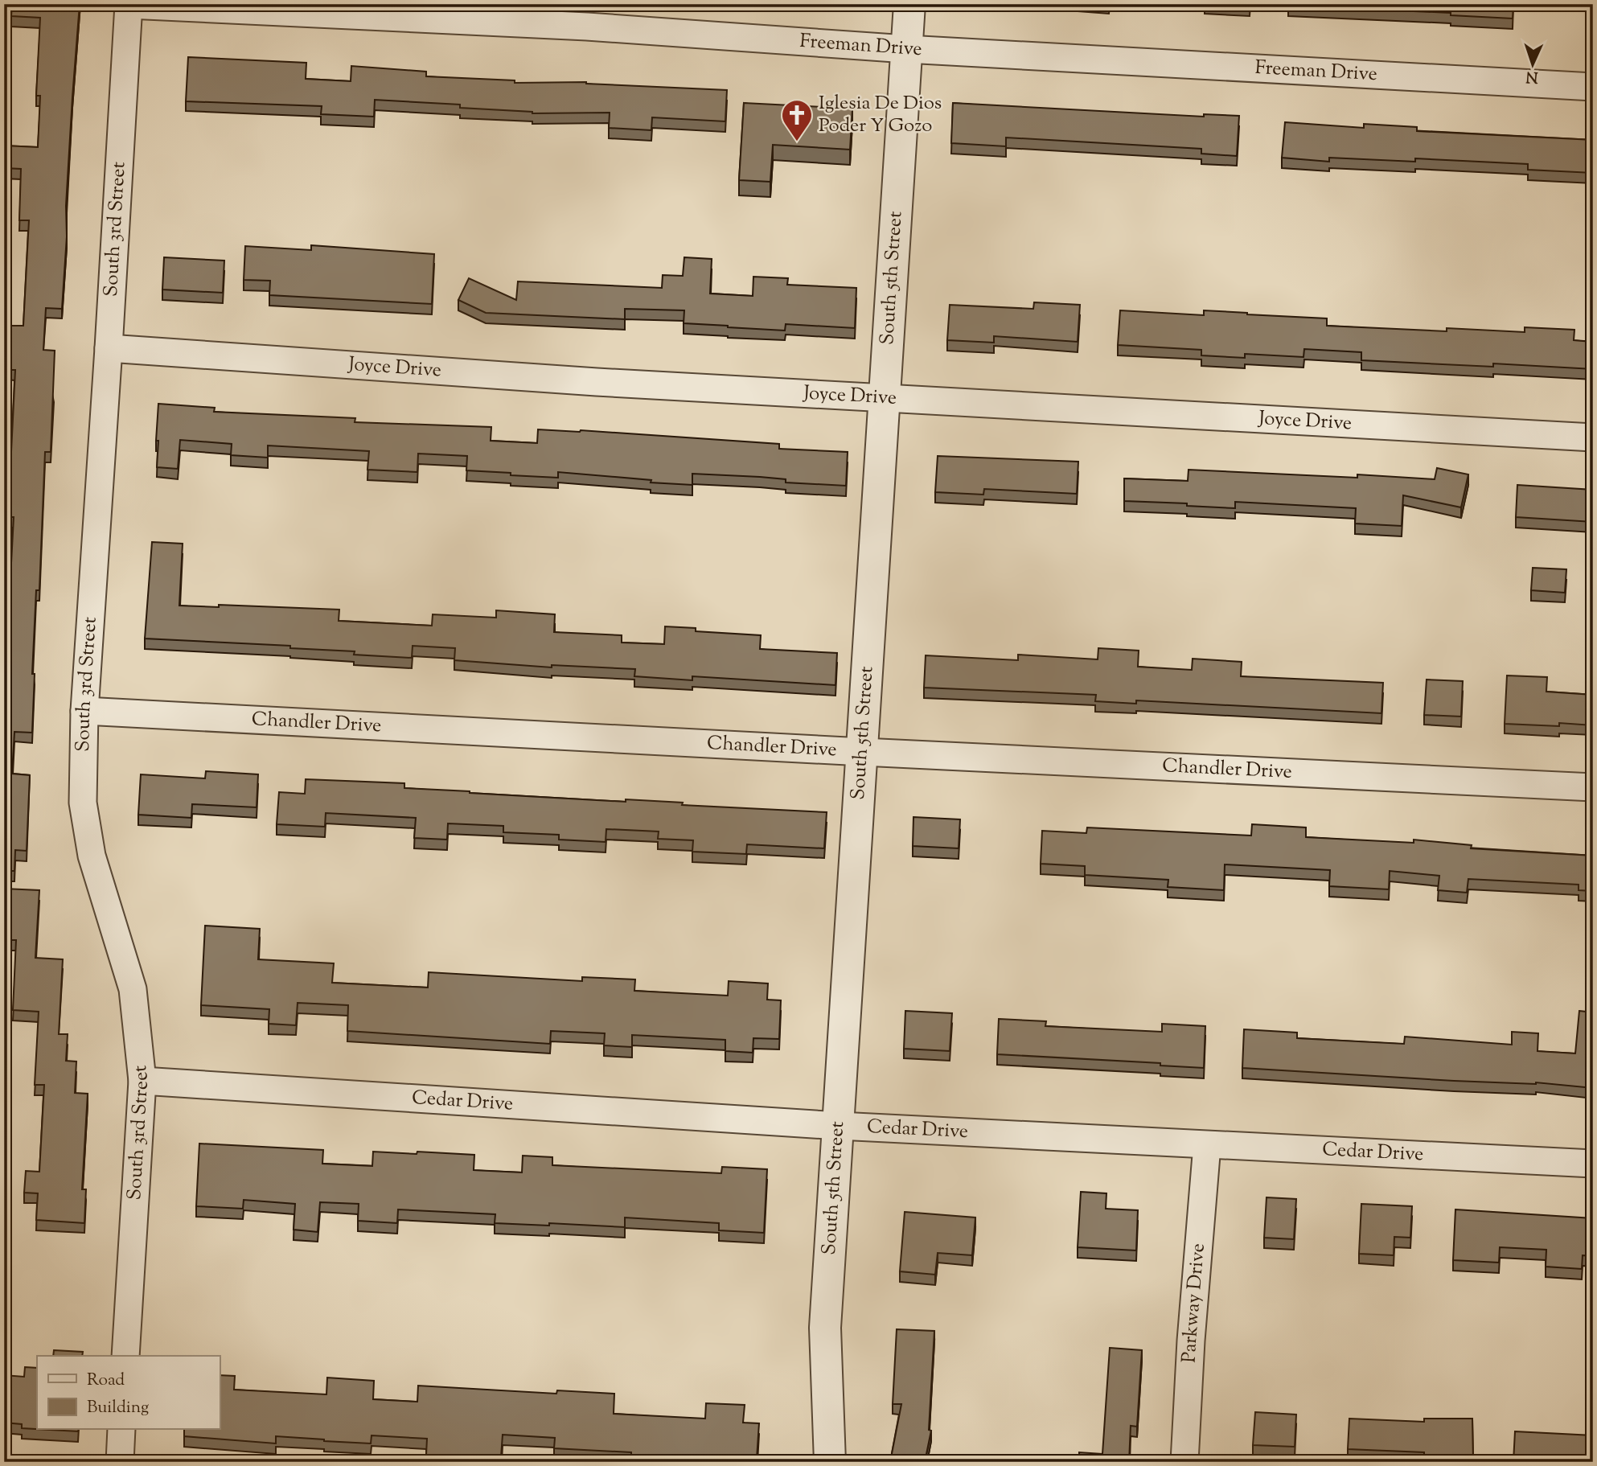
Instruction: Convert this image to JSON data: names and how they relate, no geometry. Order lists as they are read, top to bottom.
{
  "streets": {
    "street": [
      "Freeman Drive",
      "South 3rd Street",
      "South 5th Street",
      "Joyce Drive",
      "Chandler Drive",
      "Cedar Drive",
      "Parkway Drive"
    ]
  },
  "crossings": [
    ["Freeman Drive", "South 3rd Street"],
    ["Freeman Drive", "South 5th Street"],
    ["South 3rd Street", "Joyce Drive"],
    ["South 3rd Street", "Chandler Drive"],
    ["South 3rd Street", "Cedar Drive"],
    ["South 5th Street", "Joyce Drive"],
    ["South 5th Street", "Chandler Drive"],
    ["South 5th Street", "Cedar Drive"],
    ["Cedar Drive", "Parkway Drive"]
  ],
  "places": {
    "church": ["Iglesia De Dios Poder Y Gozo"]
  },
  "legend": ["Road", "Building"],
  "north": "bottom"
}
